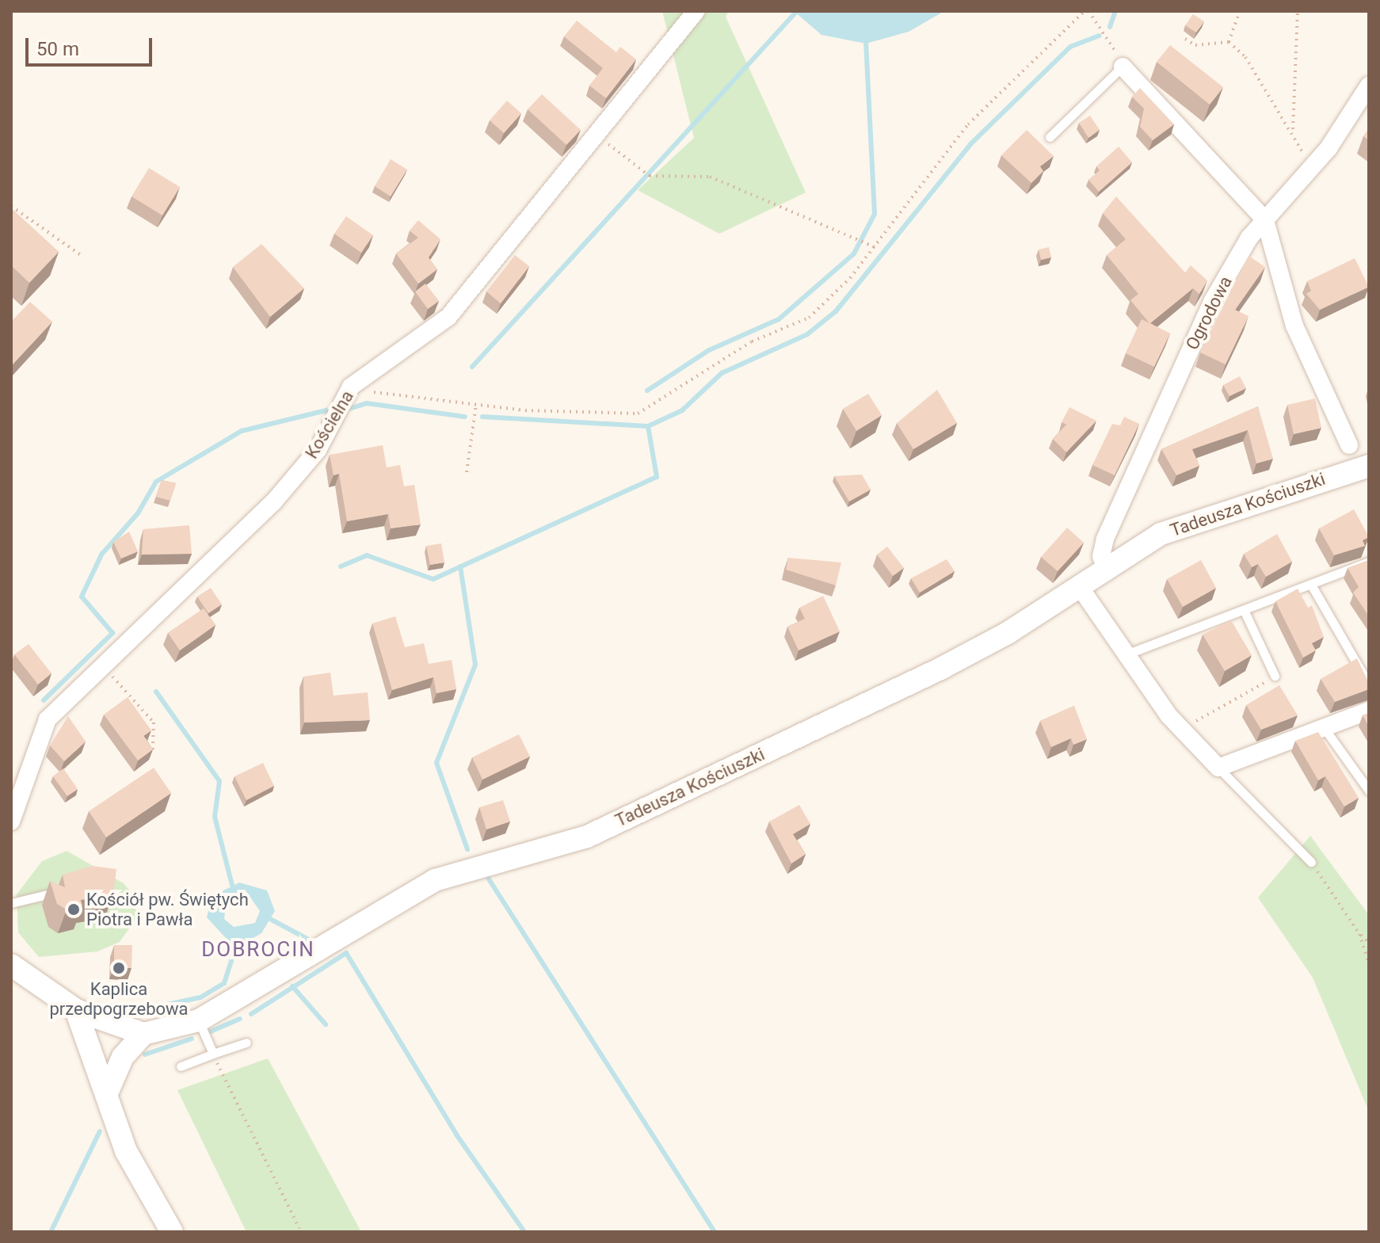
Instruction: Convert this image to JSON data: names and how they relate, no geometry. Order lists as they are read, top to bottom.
{
  "streets": {
    "street": ["Ogrodowa", "Kościelna", "Tadeusza Kościuszki"]
  },
  "crossings": [
    ["Ogrodowa", "Tadeusza Kościuszki"]
  ],
  "districts": ["DOBROCIN"],
  "places": ["Kościół pw. Świętych Piotra i Pawła", "Kaplica przedpogrzebowa"],
  "scale_bar": "50 m"
}
